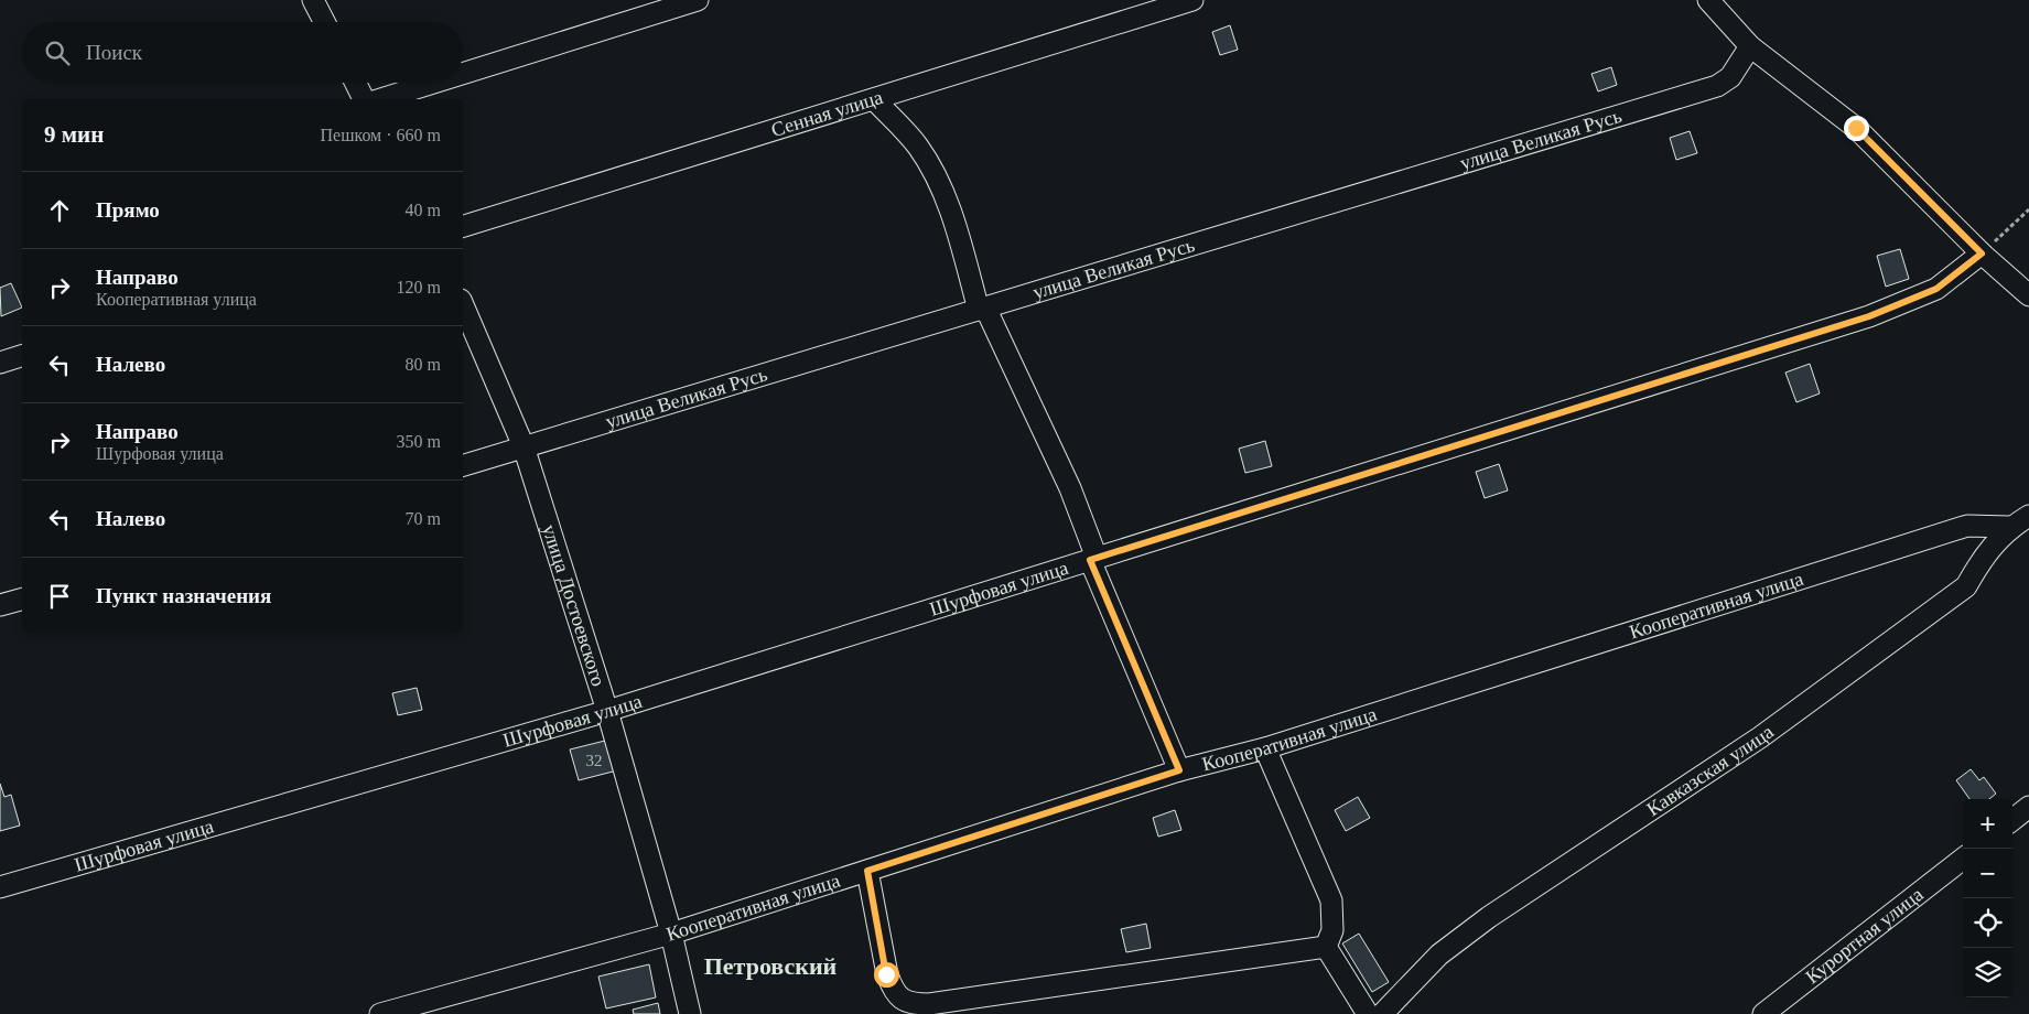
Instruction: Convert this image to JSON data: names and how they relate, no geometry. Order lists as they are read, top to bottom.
{
  "streets": {
    "street": [
      "Сенная улица",
      "улица Великая Русь",
      "Шурфовая улица",
      "улица Достоевского",
      "Кооперативная улица",
      "Кавказская улица",
      "Курортная улица"
    ]
  },
  "crossings": [
    ["улица Великая Русь", "улица Достоевского"],
    ["Шурфовая улица", "улица Достоевского"],
    ["улица Достоевского", "Кооперативная улица"],
    ["Кооперативная улица", "Кавказская улица"]
  ],
  "districts": ["Петровский"],
  "house_numbers": ["32"],
  "page": {
    "search": "Поиск",
    "heading": ["9 мин", "Пешком · 660 m"],
    "list": [
      ["Прямо", "40 m"],
      ["Направо", "Кооперативная улица", "120 m"],
      ["Налево", "80 m"],
      ["Направо", "Шурфовая улица", "350 m"],
      ["Налево", "70 m"],
      "Пункт назначения"
    ],
    "map_buttons": ["+", "−"]
  }
}
